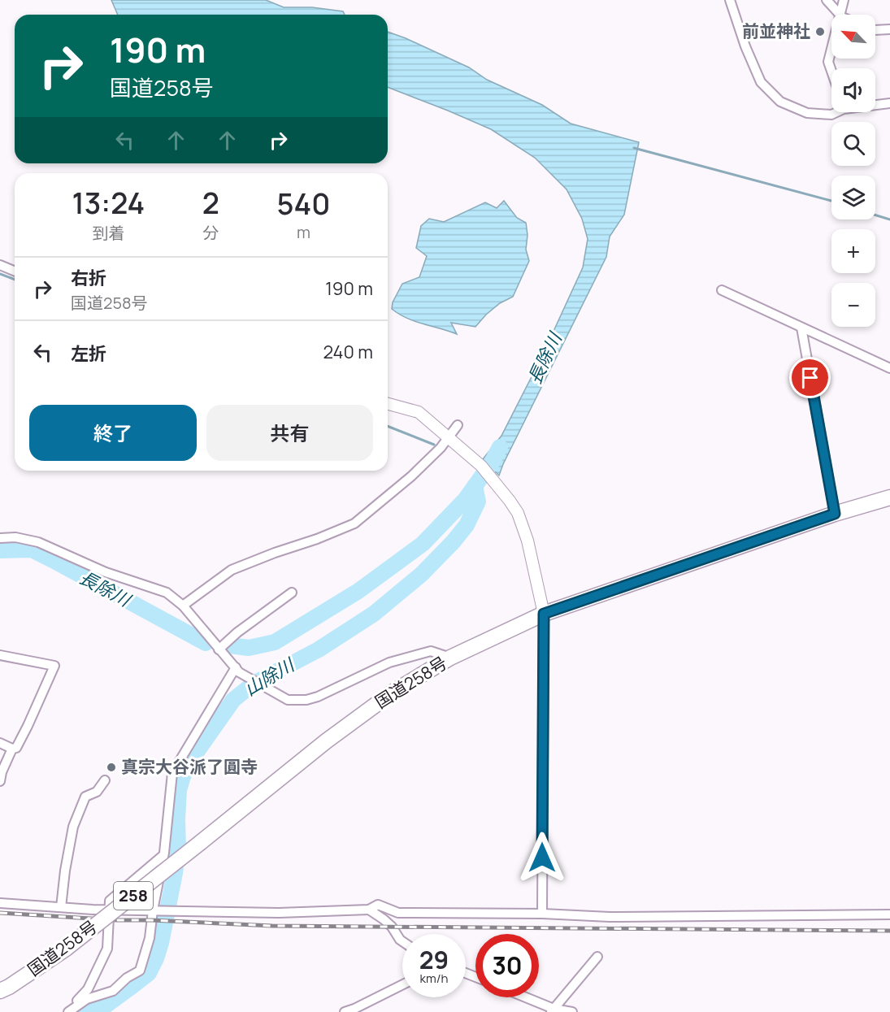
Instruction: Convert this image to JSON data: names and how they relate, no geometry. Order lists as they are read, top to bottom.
{
  "streets": {
    "highway": ["国道258号", "258"]
  },
  "water": ["長除川", "山除川"],
  "places": ["前並神社", "真宗大谷派了圓寺"],
  "north": "top left",
  "page": {
    "map_buttons": ["+", "−"],
    "turn": ["190 m", "国道258号"],
    "eta": [
      "13:24",
      "到着",
      "2",
      "分",
      "540",
      "m"
    ],
    "list": [
      {
        "name": "右折",
        "note": "国道258号",
        "value": "190 m"
      },
      {
        "name": "左折",
        "value": "240 m"
      }
    ],
    "buttons": ["終了", "共有"],
    "speed": "29 km/h",
    "limit": "30"
  }
}
